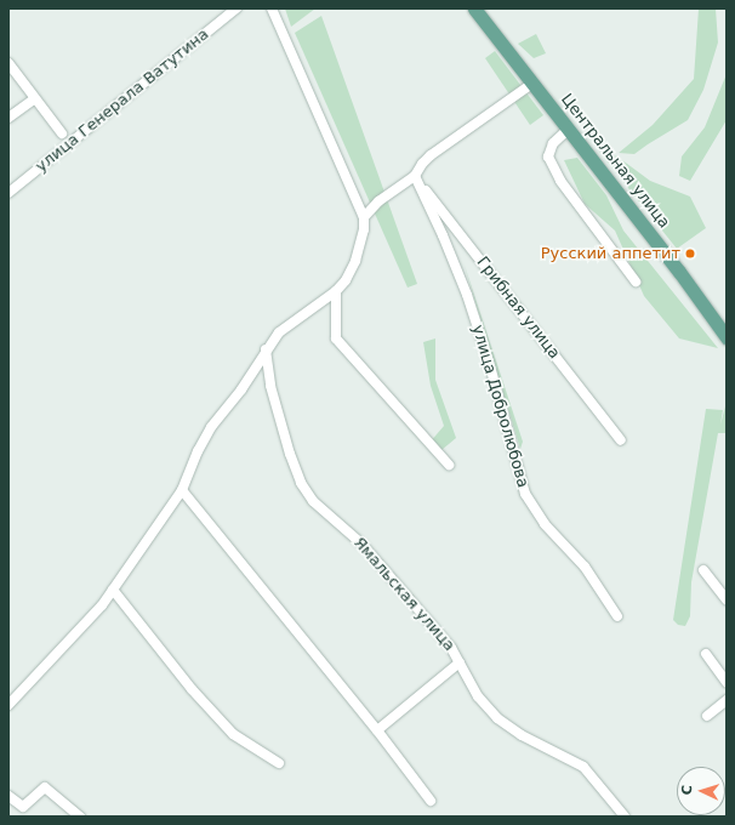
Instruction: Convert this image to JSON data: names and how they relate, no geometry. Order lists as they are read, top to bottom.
{
  "streets": {
    "main road": ["Центральная улица"],
    "street": [
      "улица Генерала Ватутина",
      "Грибная улица",
      "улица Добролюбова",
      "Ямальская улица"
    ]
  },
  "crossings": [
    ["Грибная улица", "улица Добролюбова"]
  ],
  "places": ["Русский аппетит"],
  "north": "left"
}
